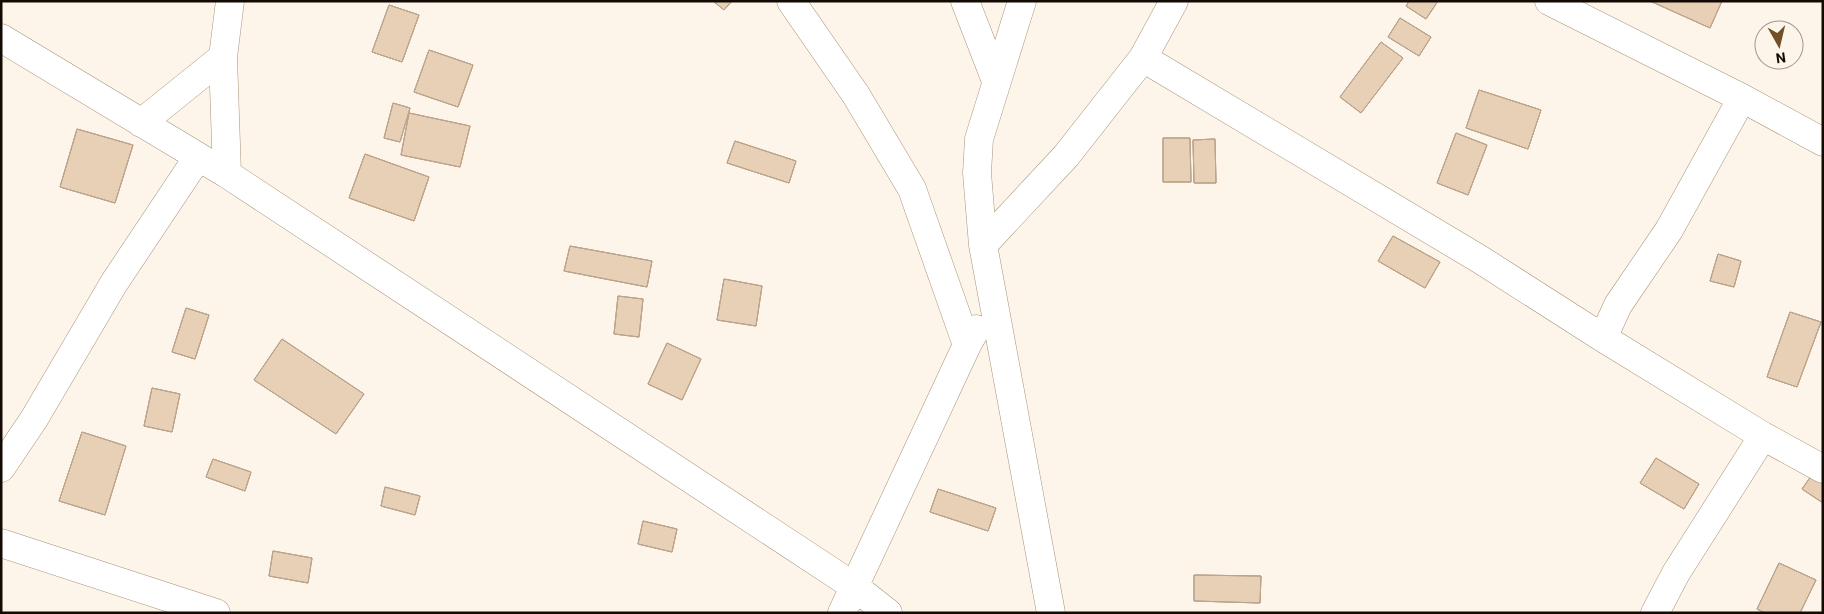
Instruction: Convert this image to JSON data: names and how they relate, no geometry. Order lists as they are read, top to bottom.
{
  "north": "bottom"
}
